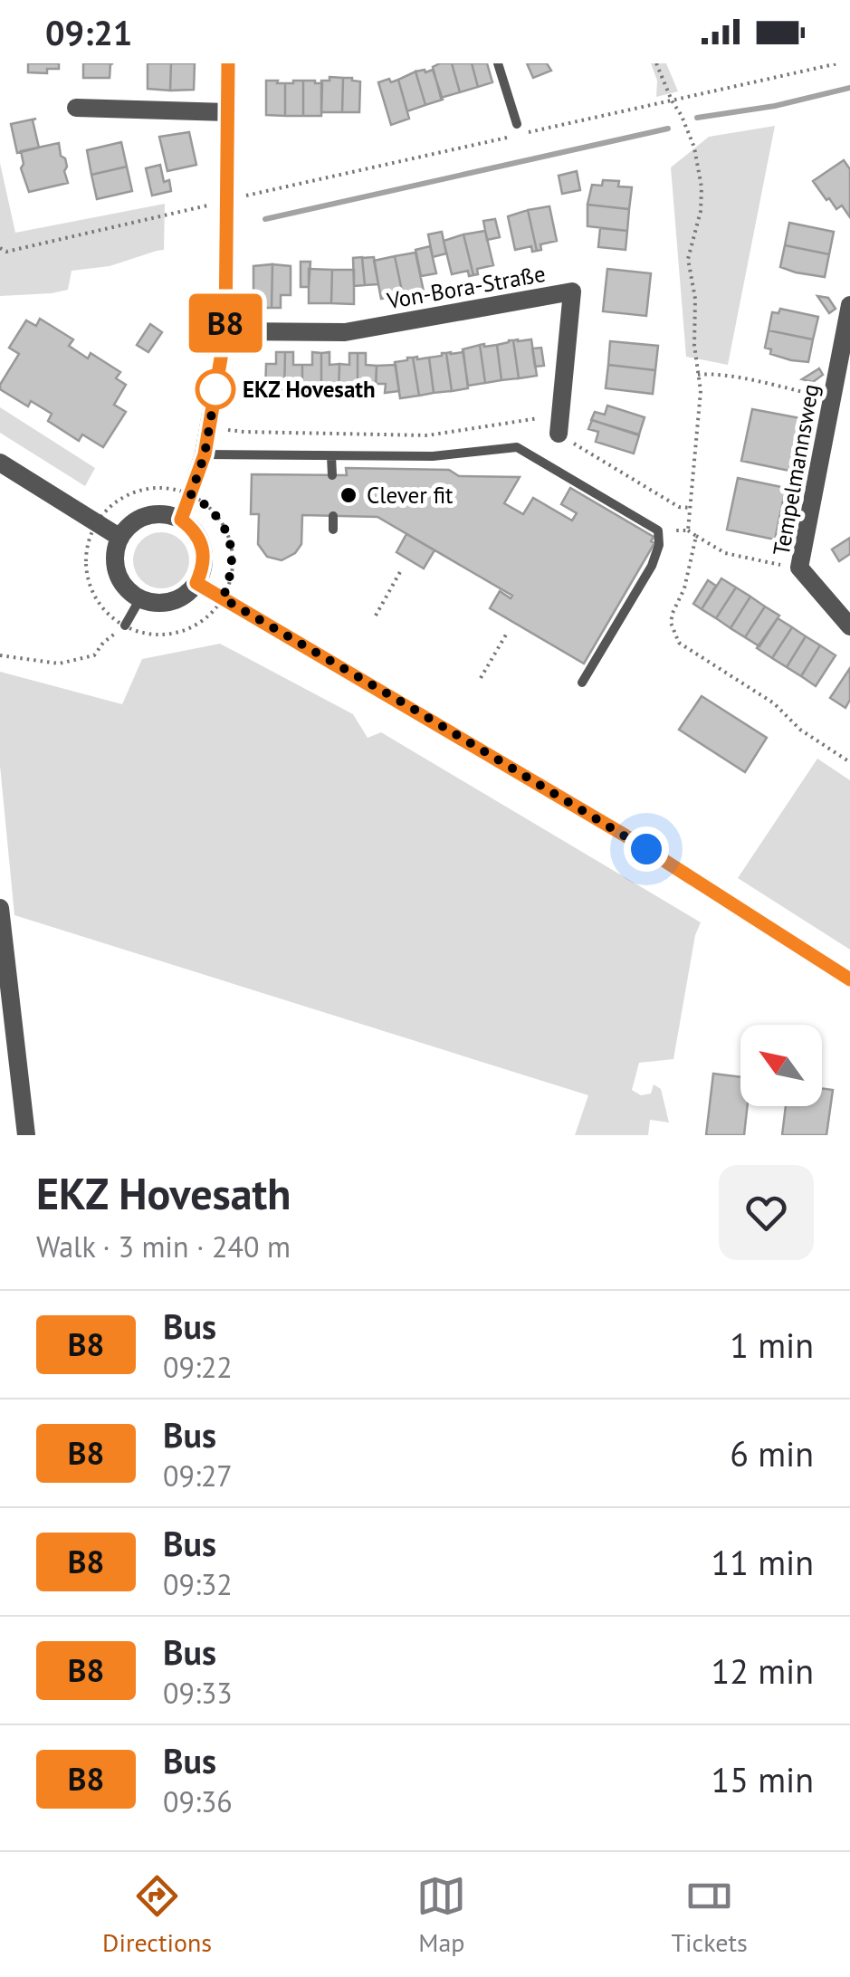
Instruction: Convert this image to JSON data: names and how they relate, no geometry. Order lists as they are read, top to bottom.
{
  "streets": {
    "street": ["Von-Bora-Straße", "Tempelmannsweg"]
  },
  "places": ["EKZ Hovesath", "Clever fit"],
  "lines": ["bus line B8"],
  "north": "top left",
  "page": {
    "status": "09:21",
    "on_map": "B8",
    "heading": ["EKZ Hovesath", "Walk · 3 min · 240 m"],
    "list": [
      {
        "mark": "B8",
        "name": "Bus",
        "note": "09:22",
        "value": "1 min"
      },
      {
        "mark": "B8",
        "name": "Bus",
        "note": "09:27",
        "value": "6 min"
      },
      {
        "mark": "B8",
        "name": "Bus",
        "note": "09:32",
        "value": "11 min"
      },
      {
        "mark": "B8",
        "name": "Bus",
        "note": "09:33",
        "value": "12 min"
      },
      {
        "mark": "B8",
        "name": "Bus",
        "note": "09:36",
        "value": "15 min"
      }
    ],
    "tabs": ["Directions", "Map", "Tickets"]
  }
}
